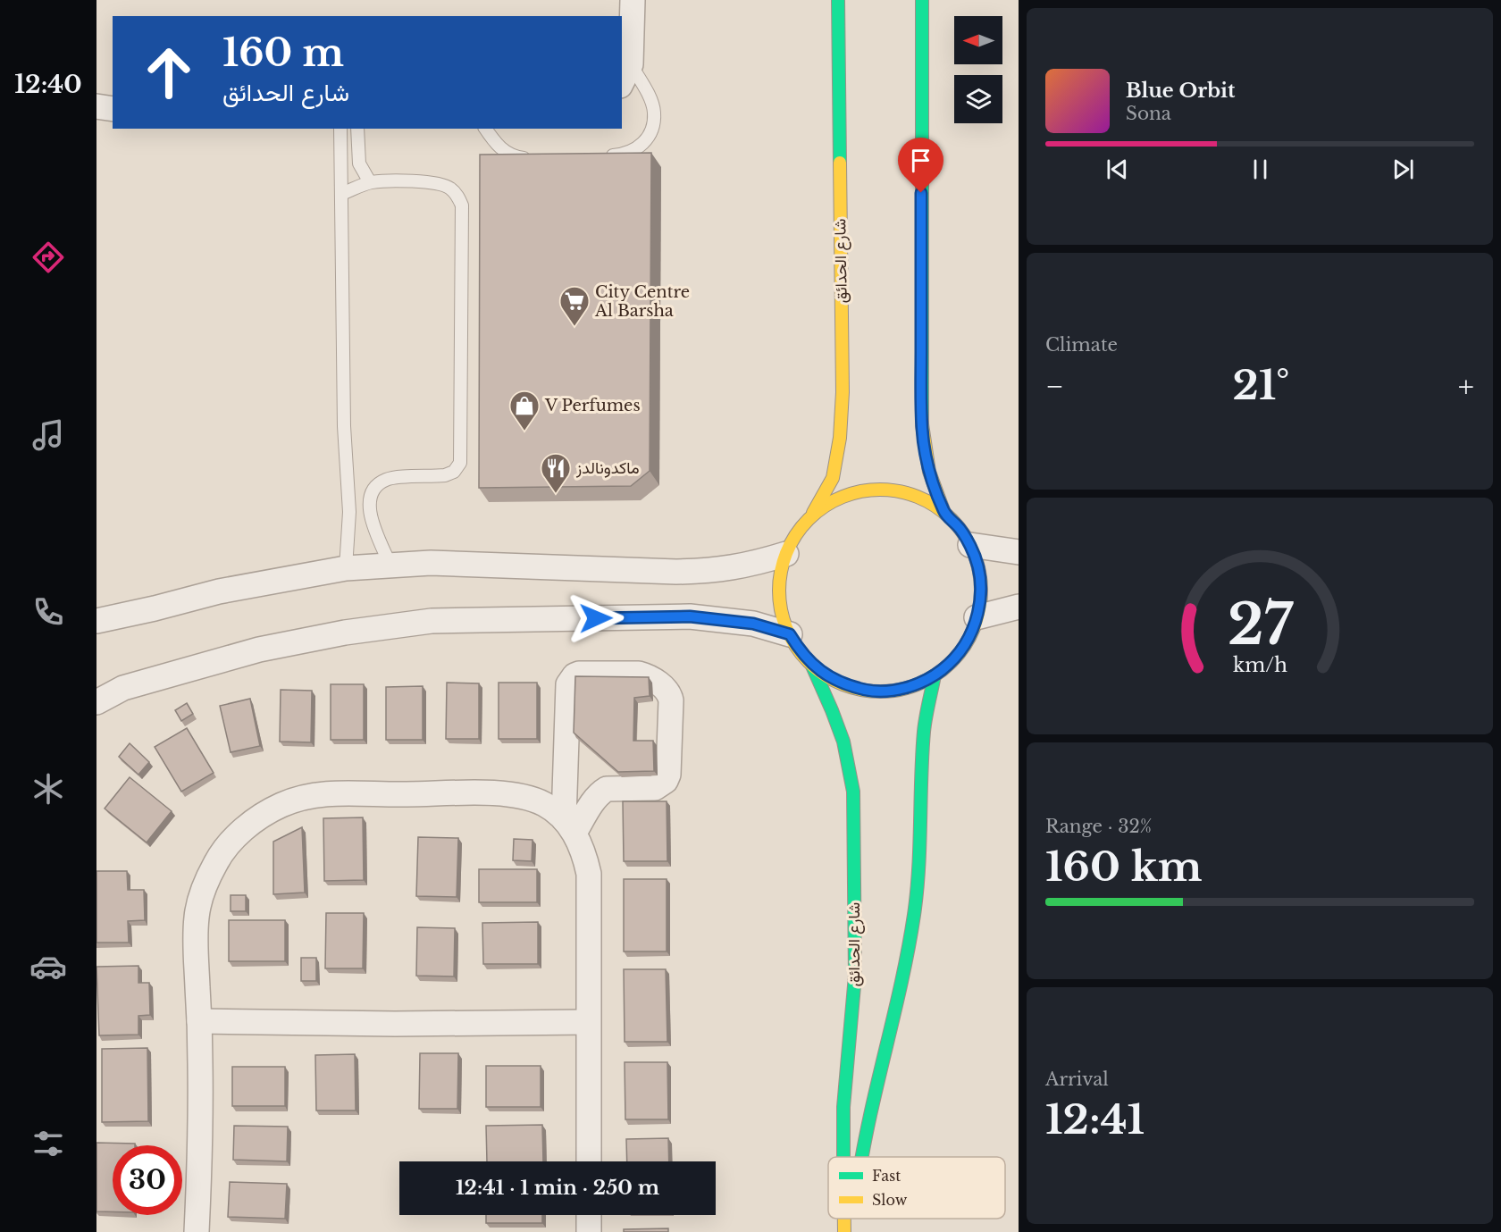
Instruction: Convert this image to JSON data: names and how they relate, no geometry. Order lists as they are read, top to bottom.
{
  "streets": {
    "street": ["شارع الحدائق"]
  },
  "places": {
    "supermarket": ["City Centre Al Barsha"],
    "shop": ["V Perfumes"],
    "restaurant": ["ماكدونالدز"]
  },
  "legend": ["Fast", "Slow"],
  "north": "left",
  "page": {
    "tabs": "12:40",
    "turn": ["160 m", "شارع الحدائق"],
    "song": ["Blue Orbit", "Sona"],
    "tile": [
      "Climate",
      ["Range · 32%", "160 km"],
      ["Arrival", "12:41"]
    ],
    "heat": ["−", "21°", "+"],
    "limit": "30",
    "trip": "12:41 · 1 min · 250 m",
    "gauge": ["27", "km/h"]
  }
}
